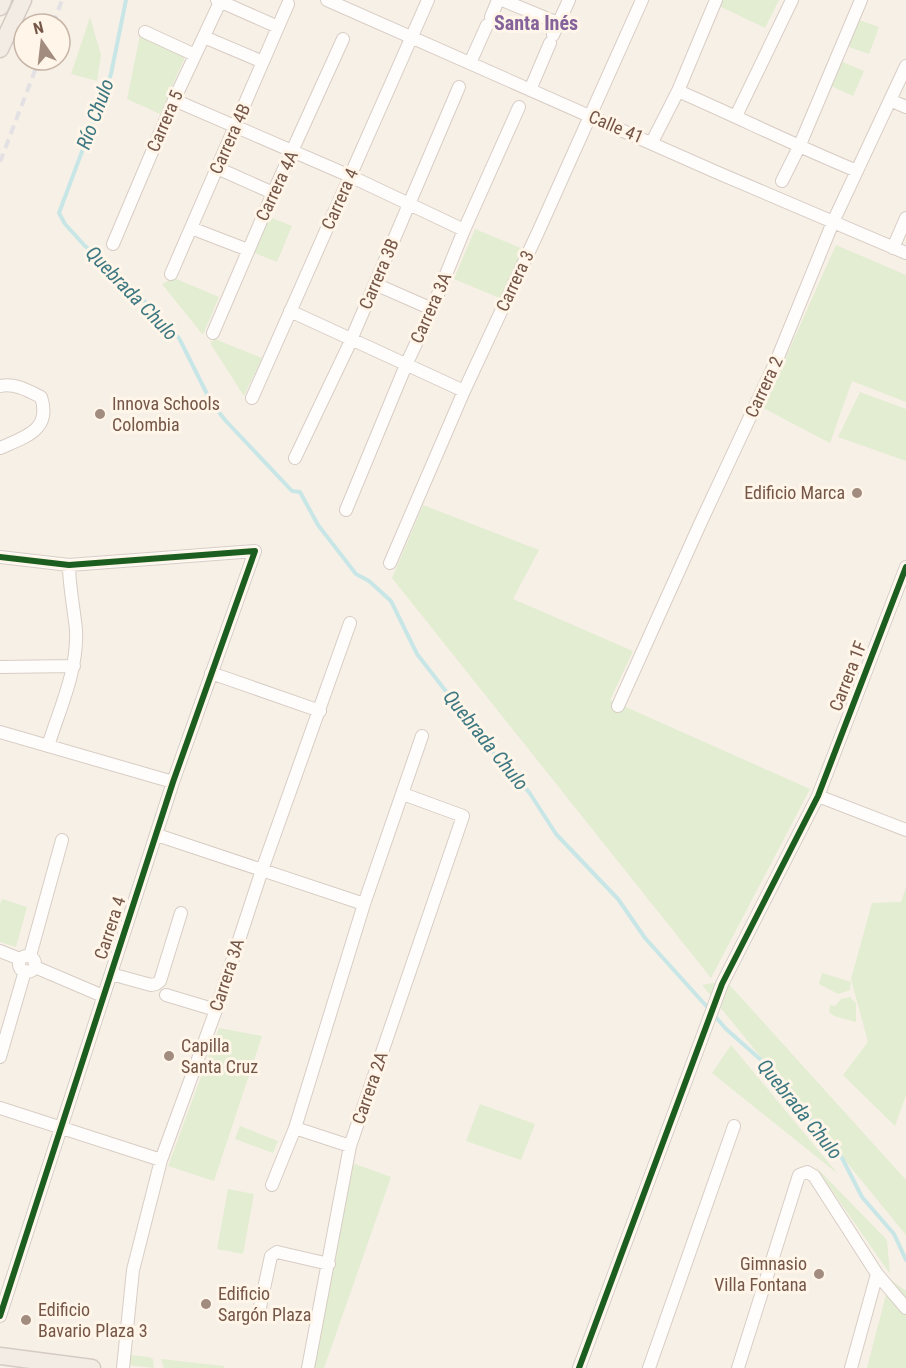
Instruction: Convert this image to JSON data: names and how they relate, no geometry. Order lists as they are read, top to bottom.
{
  "streets": {
    "street": [
      "Carrera 5",
      "Calle 41",
      "Carrera 4B",
      "Carrera 4A",
      "Carrera 4",
      "Carrera 3B",
      "Carrera 3",
      "Carrera 3A",
      "Carrera 2",
      "Carrera 1F",
      "Carrera 2A"
    ]
  },
  "crossings": [
    ["Calle 41", "Carrera 4"],
    ["Calle 41", "Carrera 3"],
    ["Calle 41", "Carrera 2"]
  ],
  "districts": ["Santa Inés"],
  "water": ["Río Chulo", "Quebrada Chulo"],
  "places": [
    "Innova Schools Colombia",
    "Edificio Marca",
    "Capilla Santa Cruz",
    "Gimnasio Villa Fontana",
    "Edificio Sargón Plaza",
    "Edificio Bavario Plaza 3"
  ],
  "north": "top"
}
